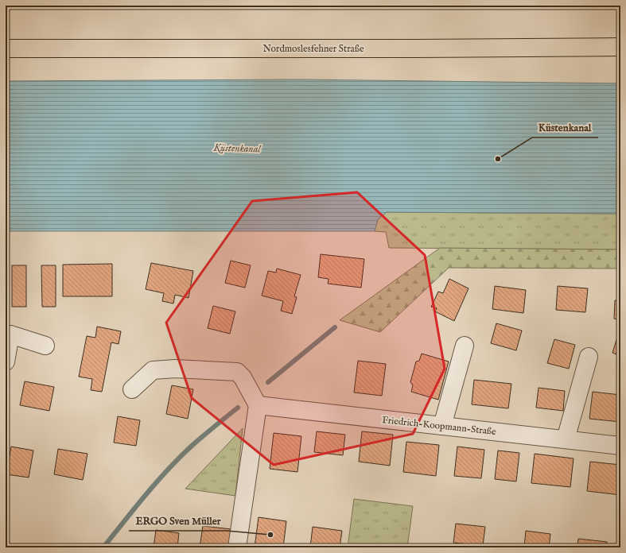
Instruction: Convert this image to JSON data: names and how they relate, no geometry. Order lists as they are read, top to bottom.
{
  "streets": {
    "main road": ["Nordmoslesfehner Straße"],
    "street": ["Friedrich-Koopmann-Straße"]
  },
  "water": ["Küstenkanal"],
  "places": ["Küstenkanal", "ERGO Sven Müller"]
}
